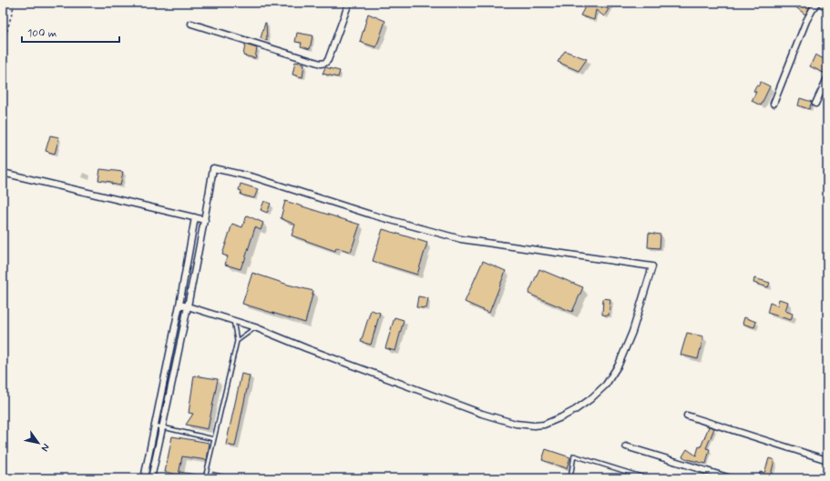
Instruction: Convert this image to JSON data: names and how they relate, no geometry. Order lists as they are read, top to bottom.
{
  "scale_bar": "100 m",
  "north": "bottom right"
}
